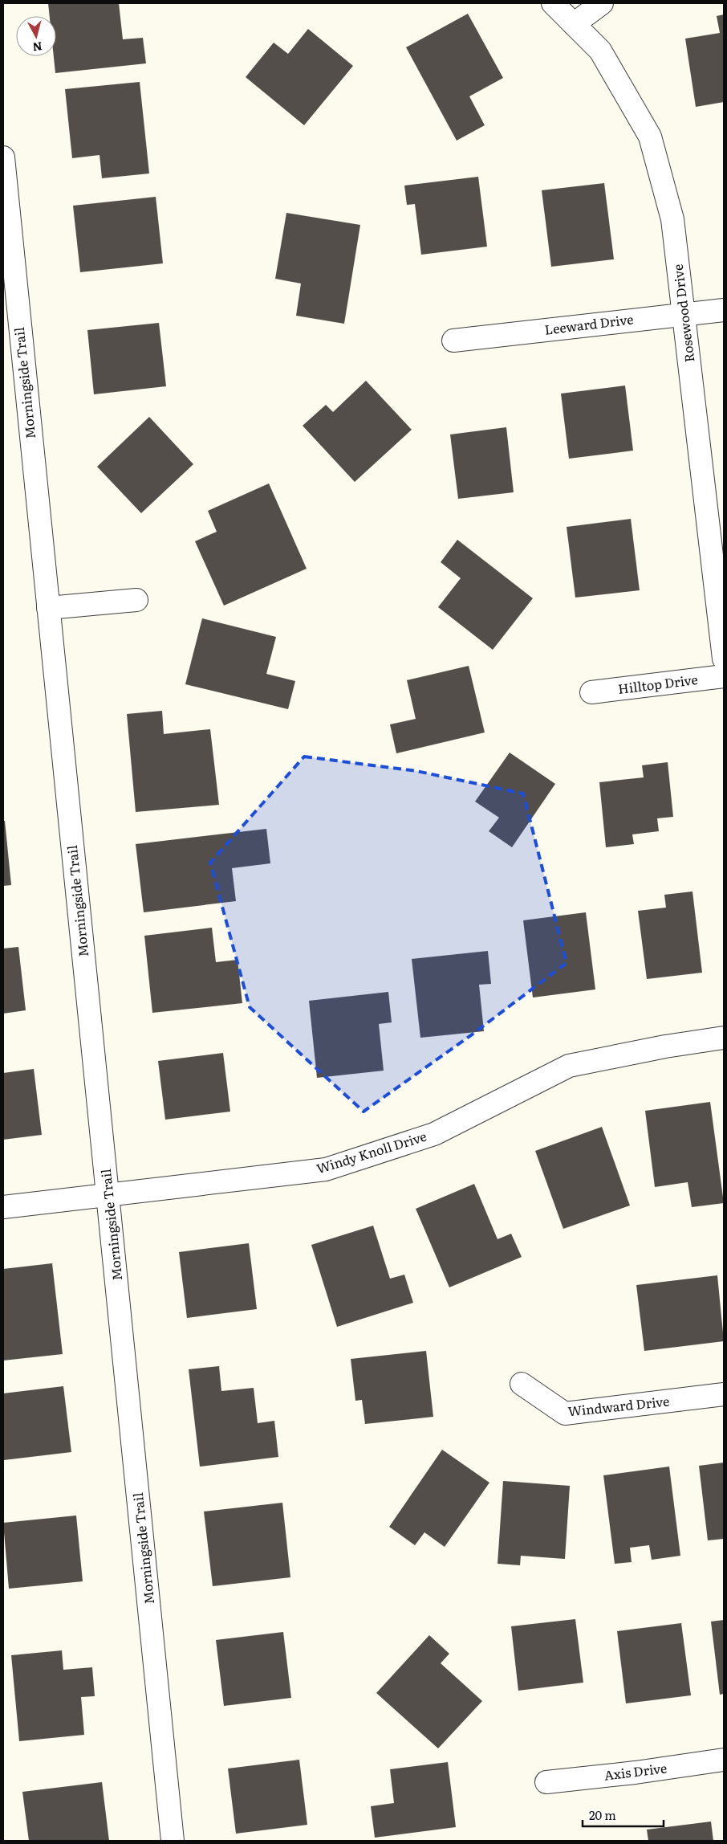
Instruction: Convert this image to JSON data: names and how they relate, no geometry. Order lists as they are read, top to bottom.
{
  "streets": {
    "street": [
      "Rosewood Drive",
      "Leeward Drive",
      "Morningside Trail",
      "Hilltop Drive",
      "Windy Knoll Drive",
      "Windward Drive",
      "Axis Drive"
    ]
  },
  "crossings": [
    ["Rosewood Drive", "Leeward Drive"],
    ["Morningside Trail", "Windy Knoll Drive"]
  ],
  "scale_bar": "20 m",
  "north": "bottom"
}
